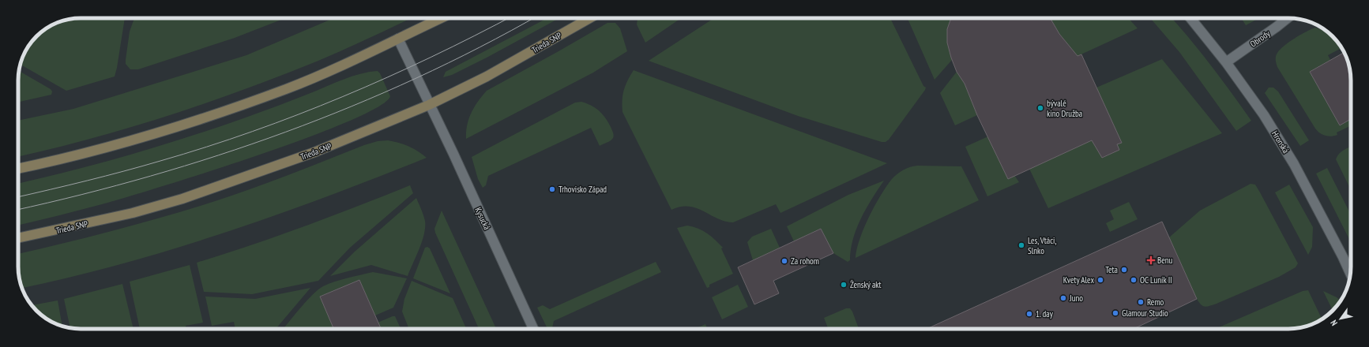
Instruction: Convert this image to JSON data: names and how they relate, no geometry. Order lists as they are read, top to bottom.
{
  "streets": {
    "street": [
      "Obrody",
      "Trieda SNP",
      "Hronská",
      "Kysucká"
    ]
  },
  "crossings": [
    ["Obrody", "Hronská"],
    ["Trieda SNP", "Kysucká"]
  ],
  "places": {
    "other": [
      "bývalé kino Družba",
      "Trhovisko Západ",
      "Les, Vtáci, Slnko",
      "Za rohom",
      "Teta",
      "Kvety Alex",
      "OC Luník II",
      "Ženský akt",
      "Juno",
      "Remo",
      "Glamour Studio",
      "1. day"
    ],
    "health": ["Benu"]
  },
  "north": "bottom left"
}
